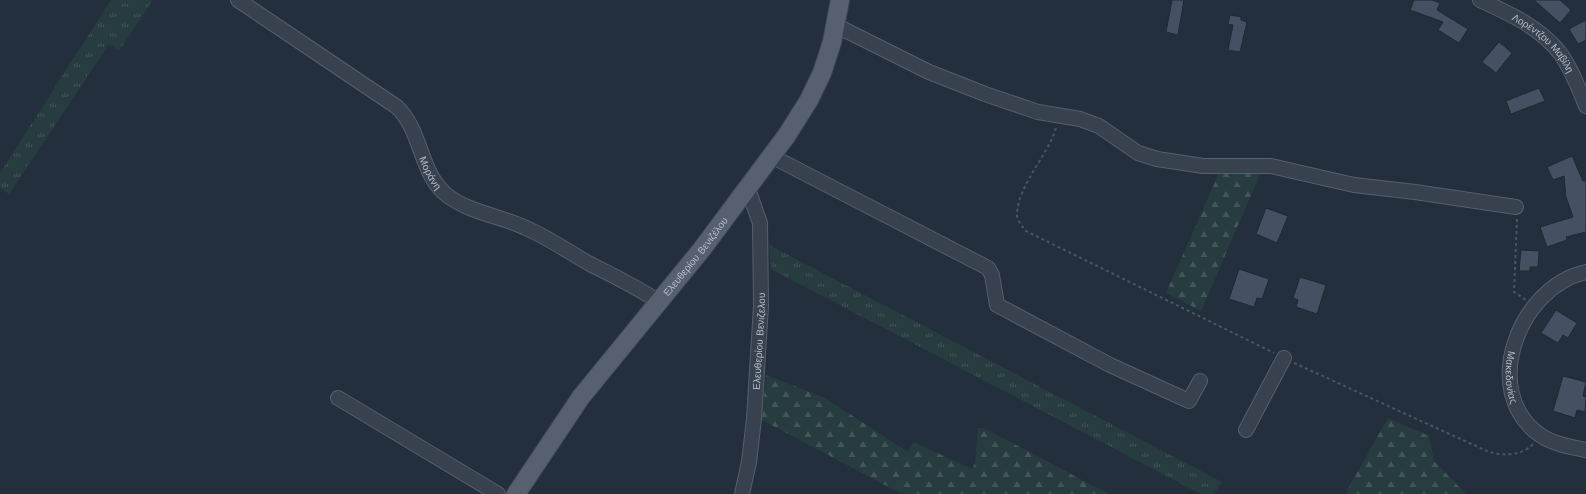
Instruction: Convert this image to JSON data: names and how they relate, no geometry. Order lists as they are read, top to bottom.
{
  "streets": {
    "main road": ["Ελευθερίου Βενιζέλου"],
    "street": [
      "Λορέντζου Μαβίλη",
      "Μοράνη",
      "Ελευθερίου Βενιζελου",
      "Μακεδονίας"
    ]
  },
  "crossings": [
    ["Μοράνη", "Ελευθερίου Βενιζέλου"],
    ["Ελευθερίου Βενιζέλου", "Ελευθερίου Βενιζελου"]
  ]
}
